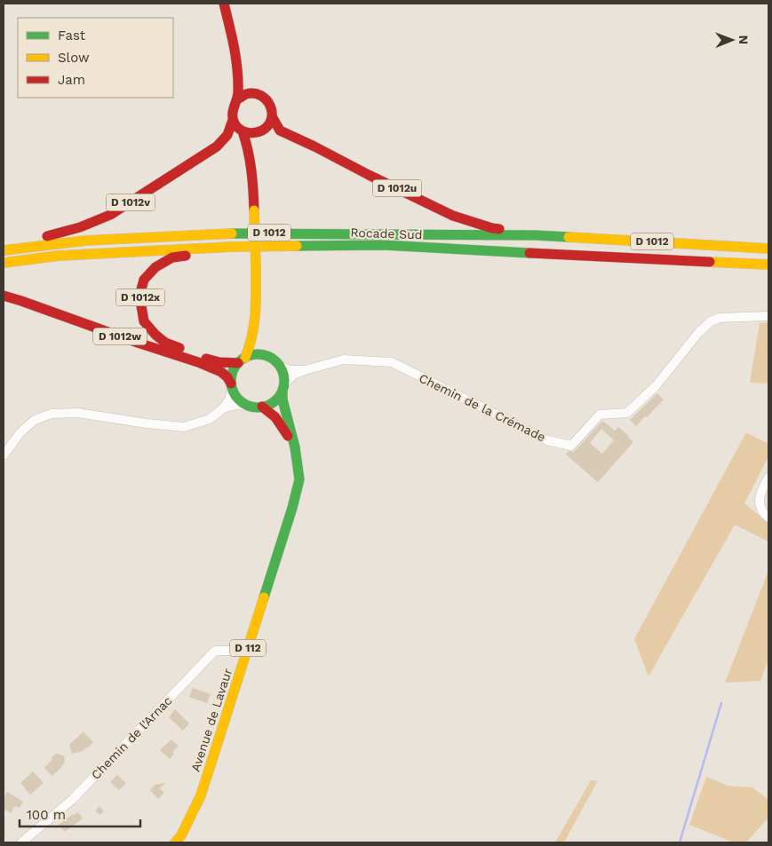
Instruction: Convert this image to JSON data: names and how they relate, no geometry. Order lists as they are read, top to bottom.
{
  "streets": {
    "main road": [
      "D 1012u",
      "D 1012v",
      "D 1012",
      "Rocade Sud",
      "D 1012x",
      "D 1012w",
      "D 112",
      "Avenue de Lavaur"
    ],
    "street": ["Chemin de la Crémade", "Chemin de l'Arnac"]
  },
  "crossings": [
    ["D 1012u", "D 1012v"],
    ["D 1012u", "Rocade Sud"],
    ["Rocade Sud", "D 1012x"],
    ["D 1012x", "D 1012w"],
    ["D 1012x", "D 112"],
    ["D 1012w", "D 112"],
    ["D 112", "Avenue de Lavaur"],
    ["Avenue de Lavaur", "Chemin de l'Arnac"]
  ],
  "legend": ["Fast", "Slow", "Jam"],
  "scale_bar": "100 m",
  "north": "right"
}
